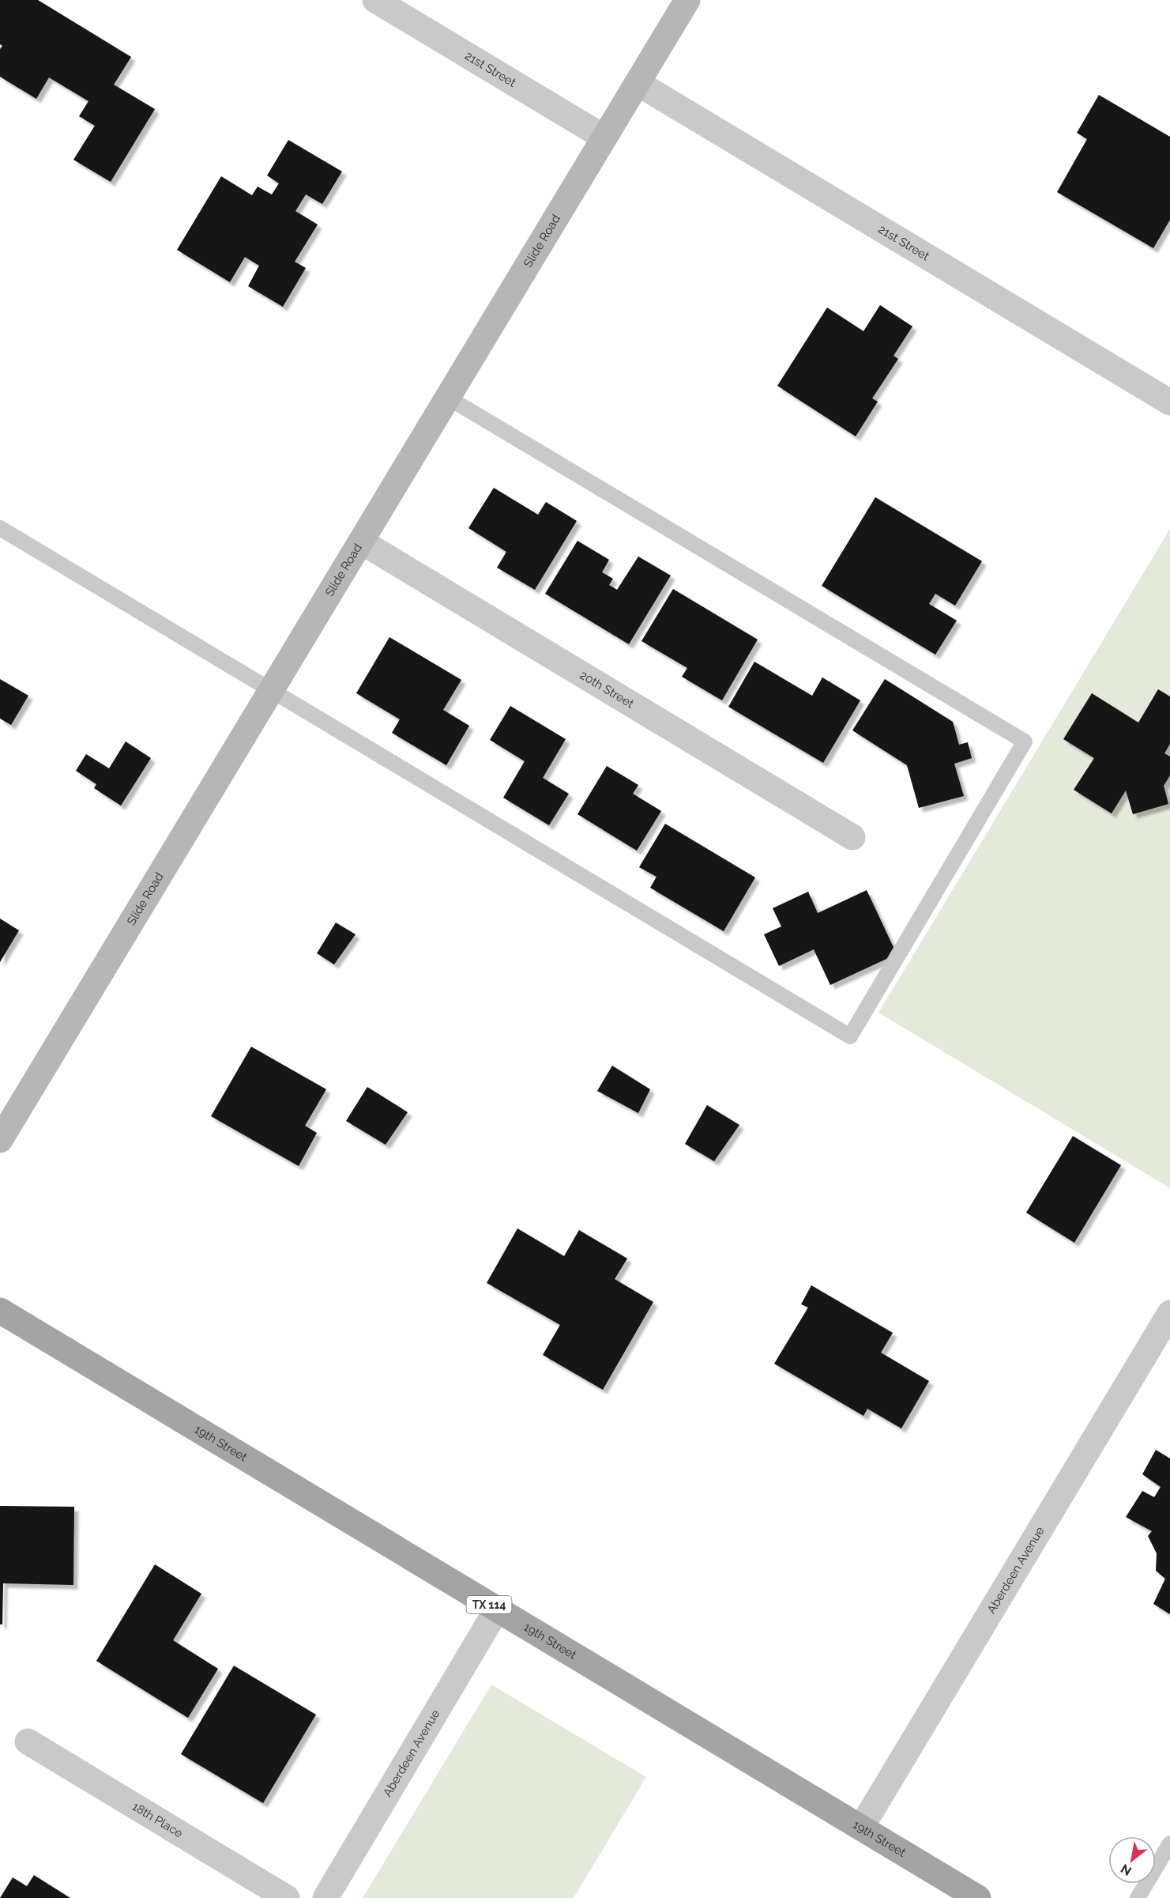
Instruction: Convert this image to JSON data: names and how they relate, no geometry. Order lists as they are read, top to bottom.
{
  "streets": {
    "main road": ["Slide Road", "19th Street", "TX 114"],
    "street": [
      "21st Street",
      "20th Street",
      "Aberdeen Avenue",
      "18th Place"
    ]
  },
  "crossings": [
    ["21st Street", "Slide Road"],
    ["Slide Road", "20th Street"],
    ["19th Street", "Aberdeen Avenue"]
  ],
  "north": "bottom left"
}
